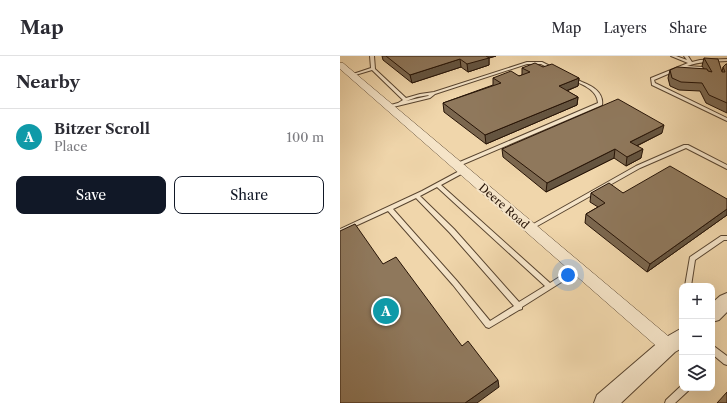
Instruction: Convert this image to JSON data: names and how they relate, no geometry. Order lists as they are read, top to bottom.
{
  "streets": {
    "street": ["Deere Road"]
  },
  "page": {
    "header": "Map",
    "nav": ["Map", "Layers", "Share"],
    "heading": "Nearby",
    "list": [
      {
        "mark": "A",
        "name": "Bitzer Scroll",
        "note": "Place",
        "value": "100 m"
      }
    ],
    "buttons": ["Save", "Share"],
    "map_buttons": ["+", "−"],
    "pins": "A"
  }
}
